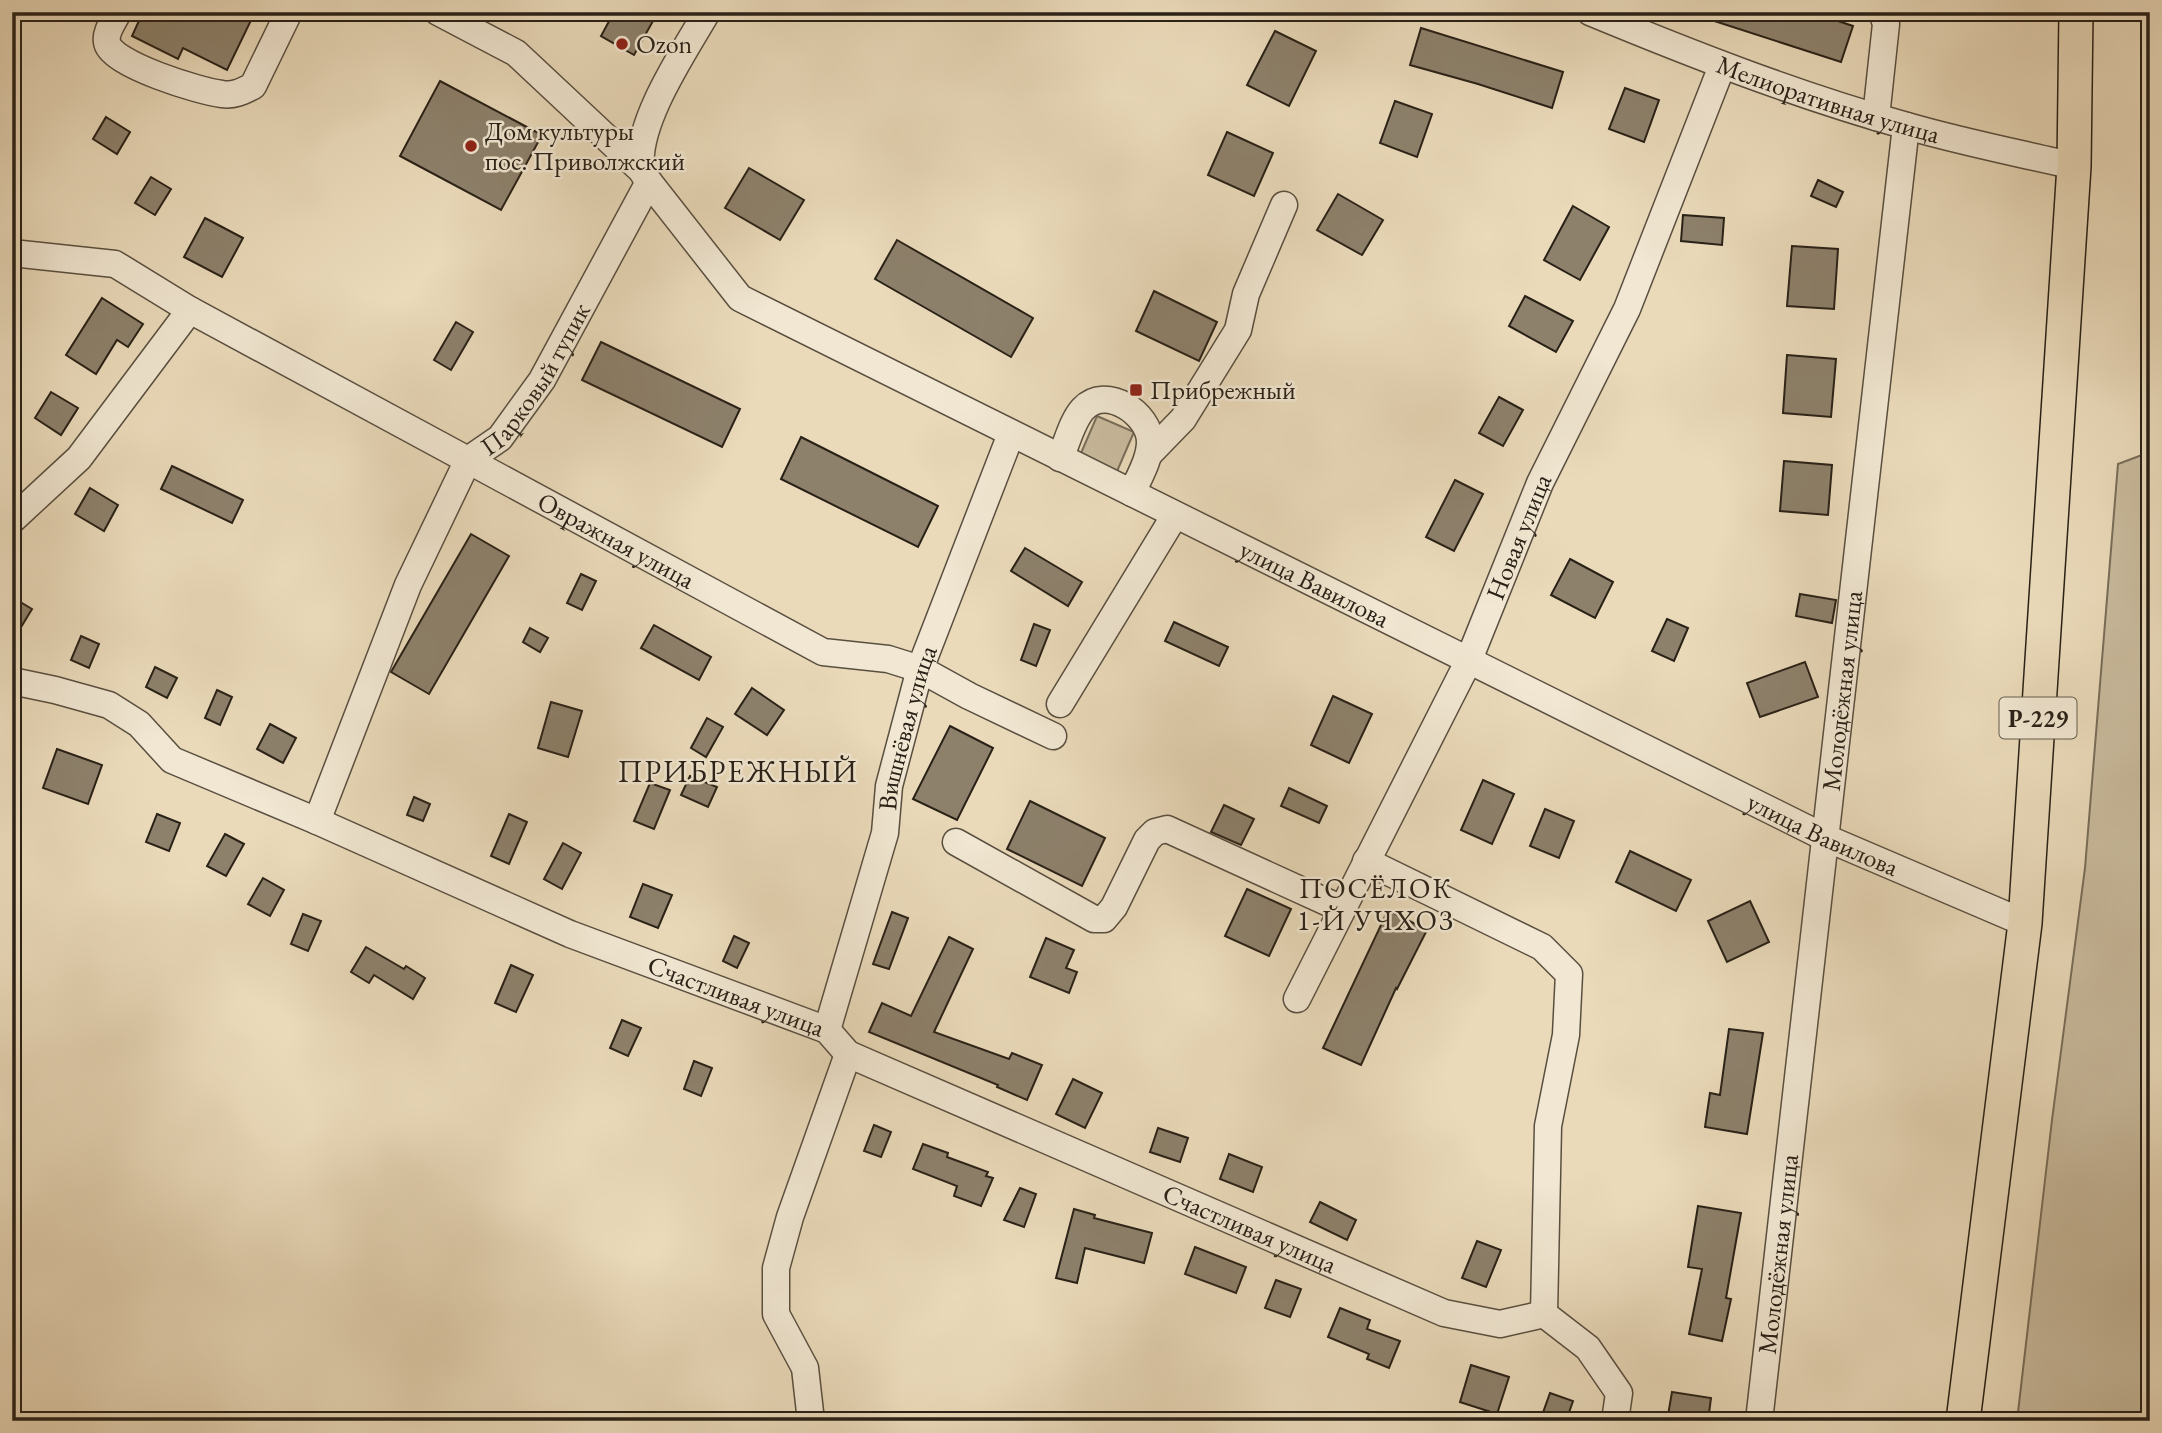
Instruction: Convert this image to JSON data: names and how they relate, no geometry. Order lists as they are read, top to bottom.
{
  "streets": {
    "main road": ["Р-229"],
    "street": [
      "Мелиоративная улица",
      "Парковый тупик",
      "Новая улица",
      "Овражная улица",
      "улица Вавилова",
      "Молодёжная улица",
      "Вишнёвая улица",
      "Счастливая улица"
    ]
  },
  "crossings": [
    ["Мелиоративная улица", "Новая улица"],
    ["Мелиоративная улица", "Молодёжная улица"],
    ["Мелиоративная улица", "Р-229"],
    ["Парковый тупик", "Овражная улица"],
    ["Парковый тупик", "улица Вавилова"],
    ["Парковый тупик", "Счастливая улица"],
    ["Новая улица", "улица Вавилова"],
    ["Овражная улица", "Вишнёвая улица"],
    ["улица Вавилова", "Молодёжная улица"],
    ["улица Вавилова", "Р-229"],
    ["улица Вавилова", "Вишнёвая улица"],
    ["Вишнёвая улица", "Счастливая улица"]
  ],
  "districts": ["ПРИБРЕЖНЫЙ", "ПОСЁЛОК 1-Й УЧХОЗ"],
  "places": {
    "other": ["Ozon", "Дом культуры пос. Приволжский"],
    "transit": ["Прибрежный"]
  }
}
